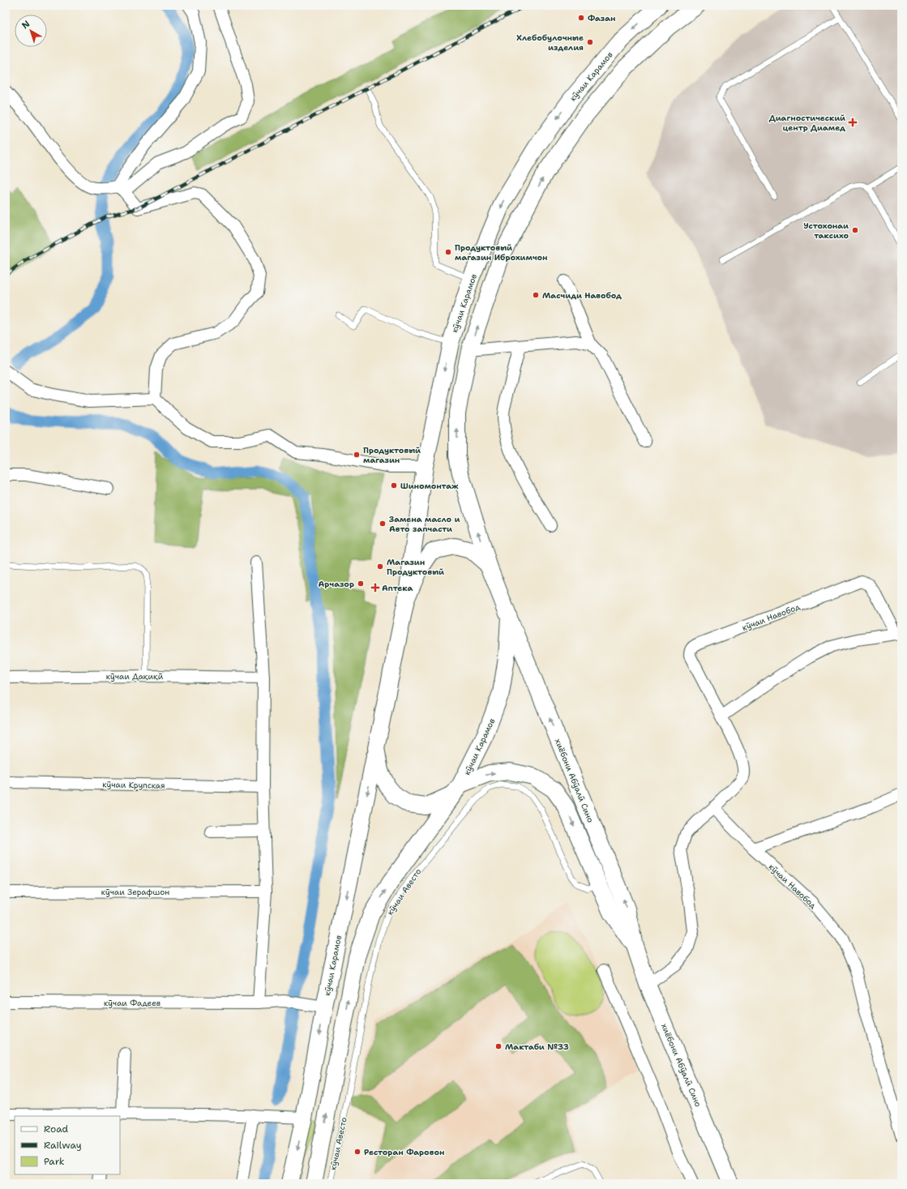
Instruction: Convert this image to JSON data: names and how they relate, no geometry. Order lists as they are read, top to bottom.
{
  "streets": {
    "main road": ["кӯчаи Карамов", "хиёбони Абӯалӣ Сино"],
    "street": [
      "кӯчаи Навобод",
      "кӯчаи Дақиқӣ",
      "кӯчаи Крупская",
      "кӯчаи Зерафшон",
      "кӯчаи Фадеев"
    ],
    "lane": ["кӯчаи Авесто"]
  },
  "crossings": [
    ["кӯчаи Карамов", "хиёбони Абӯалӣ Сино"],
    ["кӯчаи Карамов", "кӯчаи Фадеев"],
    ["хиёбони Абӯалӣ Сино", "кӯчаи Авесто"]
  ],
  "places": {
    "other": [
      "Фазан",
      "Хлебобулочные изделия",
      "Устохонаи таксихо",
      "Продуктовый магазин Иброхимчон",
      "Масчиди Навобод",
      "Продуктовый магазин",
      "Шиномонтаж",
      "Замена масло и Авто запчасти",
      "Магазин Продуктовый",
      "Арчазор",
      "Мактаби №33",
      "Ресторан Фаровон"
    ],
    "health": ["Диагностический центр Диамед", "Аптека"]
  },
  "legend": ["Road", "Railway", "Park"],
  "north": "top left"
}
